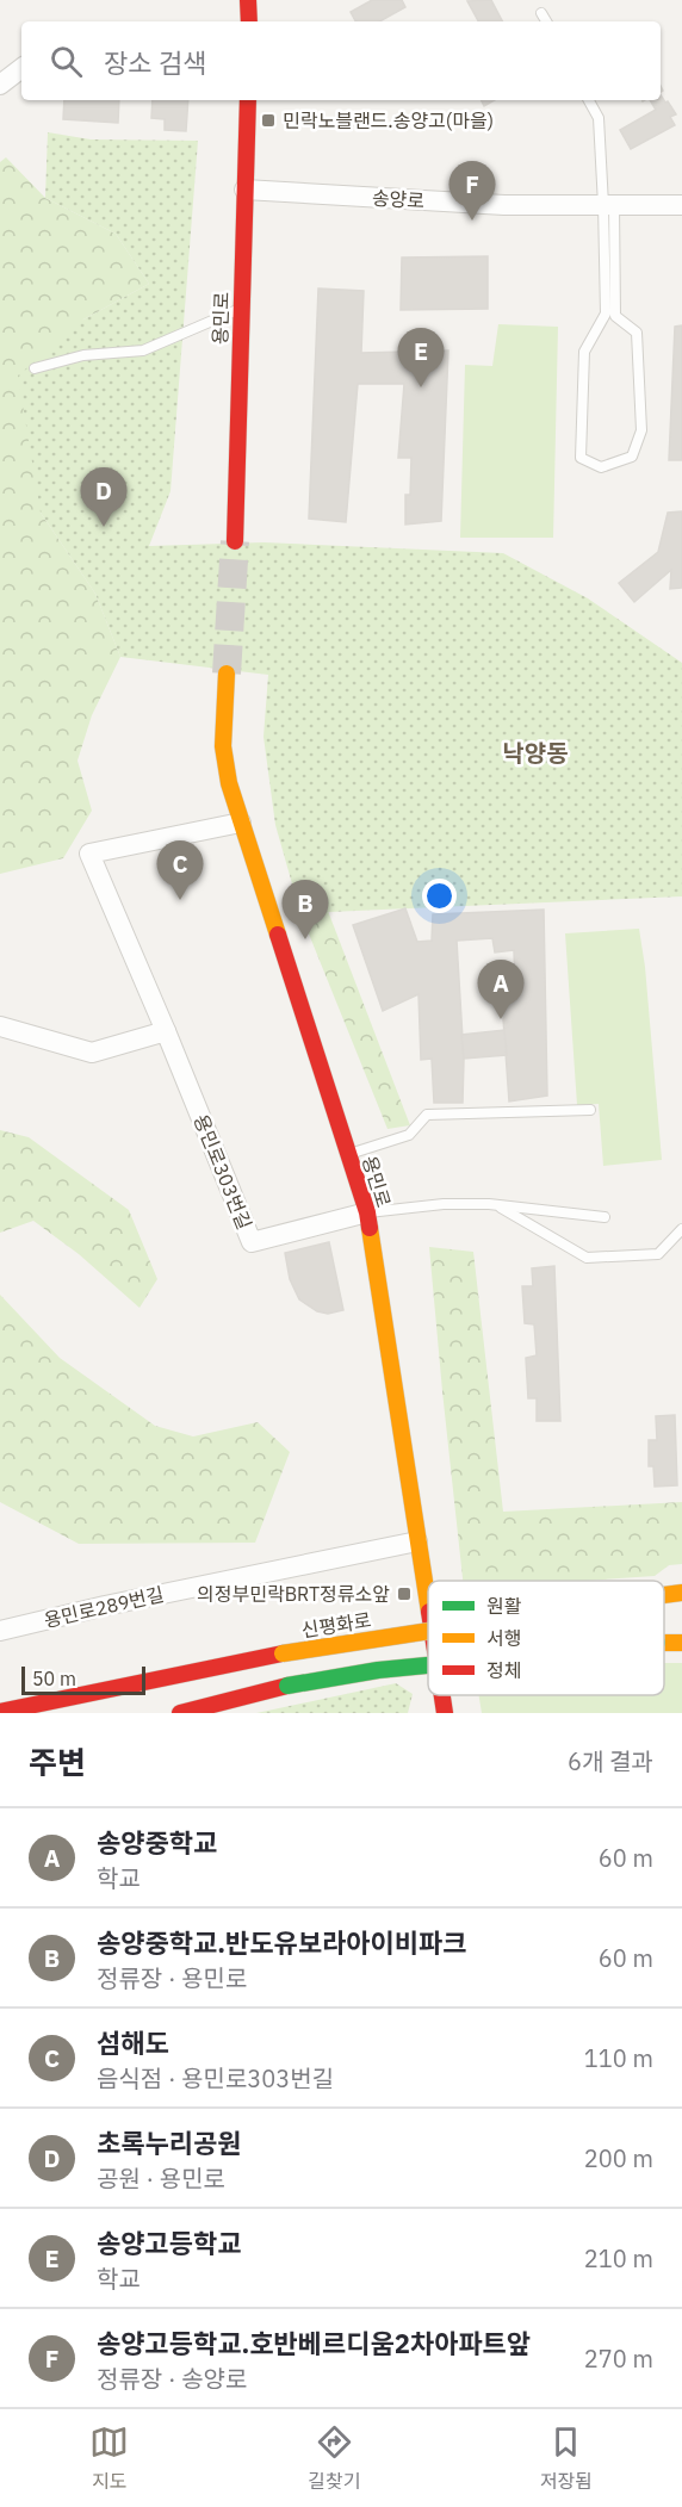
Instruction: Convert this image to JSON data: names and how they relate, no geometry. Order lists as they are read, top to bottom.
{
  "streets": {
    "main road": ["용민로", "신평화로"],
    "street": ["송양로", "용민로303번길", "용민로289번길"]
  },
  "crossings": [
    ["송양로", "용민로"],
    ["용민로", "용민로303번길"],
    ["용민로", "용민로289번길"]
  ],
  "districts": ["낙양동"],
  "places": {
    "transit": ["민락노블랜드.송양고(마을)", "의정부민락BRT정류소앞"]
  },
  "legend": ["원활", "서행", "정체"],
  "scale_bar": "50 m",
  "page": {
    "search": "장소 검색",
    "pins": [
      "F",
      "E",
      "D",
      "C",
      "B",
      "A"
    ],
    "scale": "50 m",
    "heading": ["주변", "6개 결과"],
    "list": [
      {
        "mark": "A",
        "name": "송양중학교",
        "note": "학교",
        "value": "60 m"
      },
      {
        "mark": "B",
        "name": "송양중학교.반도유보라아이비파크",
        "note": "정류장 · 용민로",
        "value": "60 m"
      },
      {
        "mark": "C",
        "name": "섬해도",
        "note": "음식점 · 용민로303번길",
        "value": "110 m"
      },
      {
        "mark": "D",
        "name": "초록누리공원",
        "note": "공원 · 용민로",
        "value": "200 m"
      },
      {
        "mark": "E",
        "name": "송양고등학교",
        "note": "학교",
        "value": "210 m"
      },
      {
        "mark": "F",
        "name": "송양고등학교.호반베르디움2차아파트앞",
        "note": "정류장 · 송양로",
        "value": "270 m"
      }
    ],
    "nav": ["지도", "길찾기", "저장됨"]
  }
}
